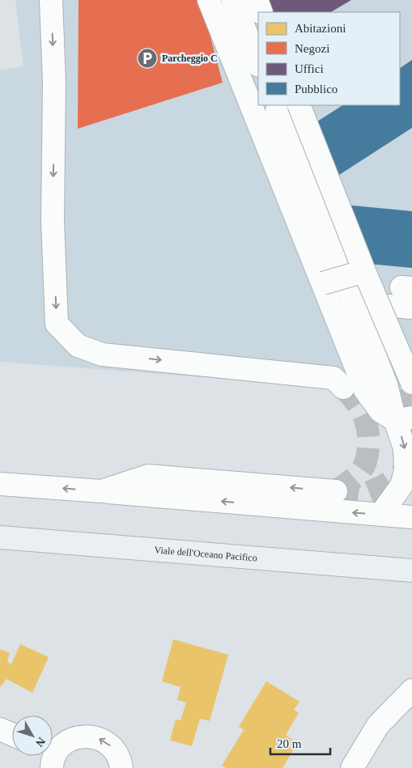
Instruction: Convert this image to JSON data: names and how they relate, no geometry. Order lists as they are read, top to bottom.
{
  "streets": {
    "main road": ["Viale dell'Oceano Pacifico"]
  },
  "places": {
    "parking": ["Parcheggio C"]
  },
  "legend": [
    "Abitazioni",
    "Negozi",
    "Uffici",
    "Pubblico"
  ],
  "scale_bar": "20 m",
  "north": "bottom right"
}
